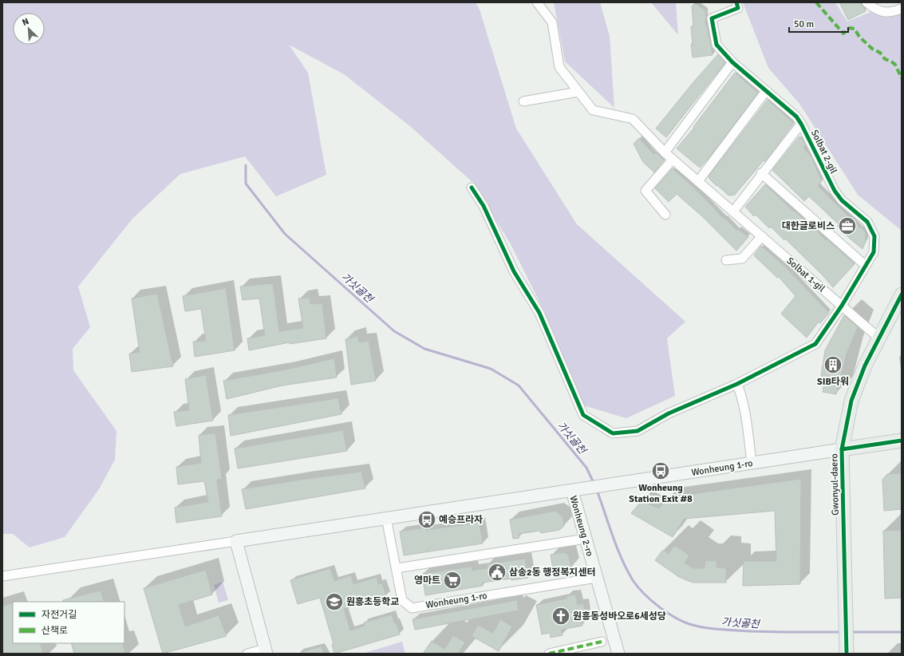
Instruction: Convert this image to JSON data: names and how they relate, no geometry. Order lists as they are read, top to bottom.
{
  "streets": {
    "main road": ["Gwonyul-daero"],
    "street": [
      "Solbat 2-gil",
      "Solbat 1-gil",
      "Wonheung 1-ro",
      "Wonheung 2-ro"
    ]
  },
  "crossings": [
    ["Solbat 2-gil", "Solbat 1-gil"],
    ["Solbat 1-gil", "Gwonyul-daero"],
    ["Wonheung 1-ro", "Gwonyul-daero"],
    ["Wonheung 1-ro", "Wonheung 2-ro"]
  ],
  "water": ["가싯골천"],
  "places": {
    "office": ["대한글로비스"],
    "building": ["SIB타워"],
    "bus stop": ["Wonheung Station Exit #8", "예승프라자"],
    "public building": ["삼송2동 행정복지센터"],
    "supermarket": ["영마트"],
    "school or university": ["원흥초등학교"],
    "church": ["원흥동성바오로6세성당"]
  },
  "legend": ["자전거길", "산책로"],
  "scale_bar": "50 m",
  "north": "top left"
}
